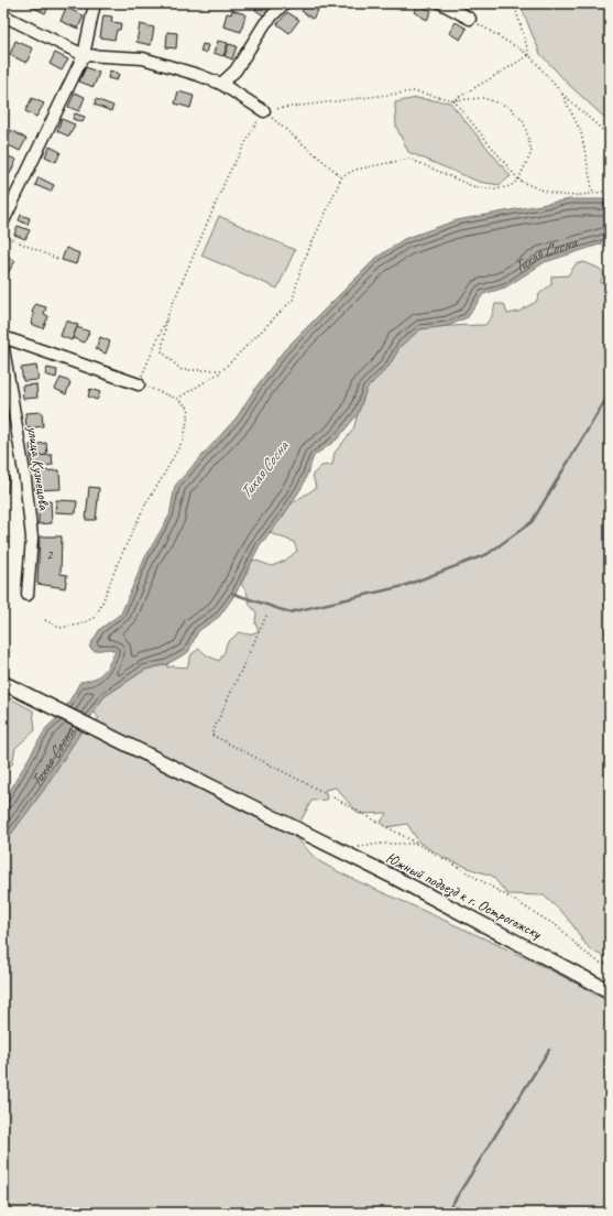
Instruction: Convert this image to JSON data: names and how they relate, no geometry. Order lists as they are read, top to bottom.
{
  "streets": {
    "main road": ["Южный подъезд к г. Острогожску"],
    "street": ["улица Кузнецова"]
  },
  "water": ["Тихая Сосна"],
  "house_numbers": ["2"]
}
